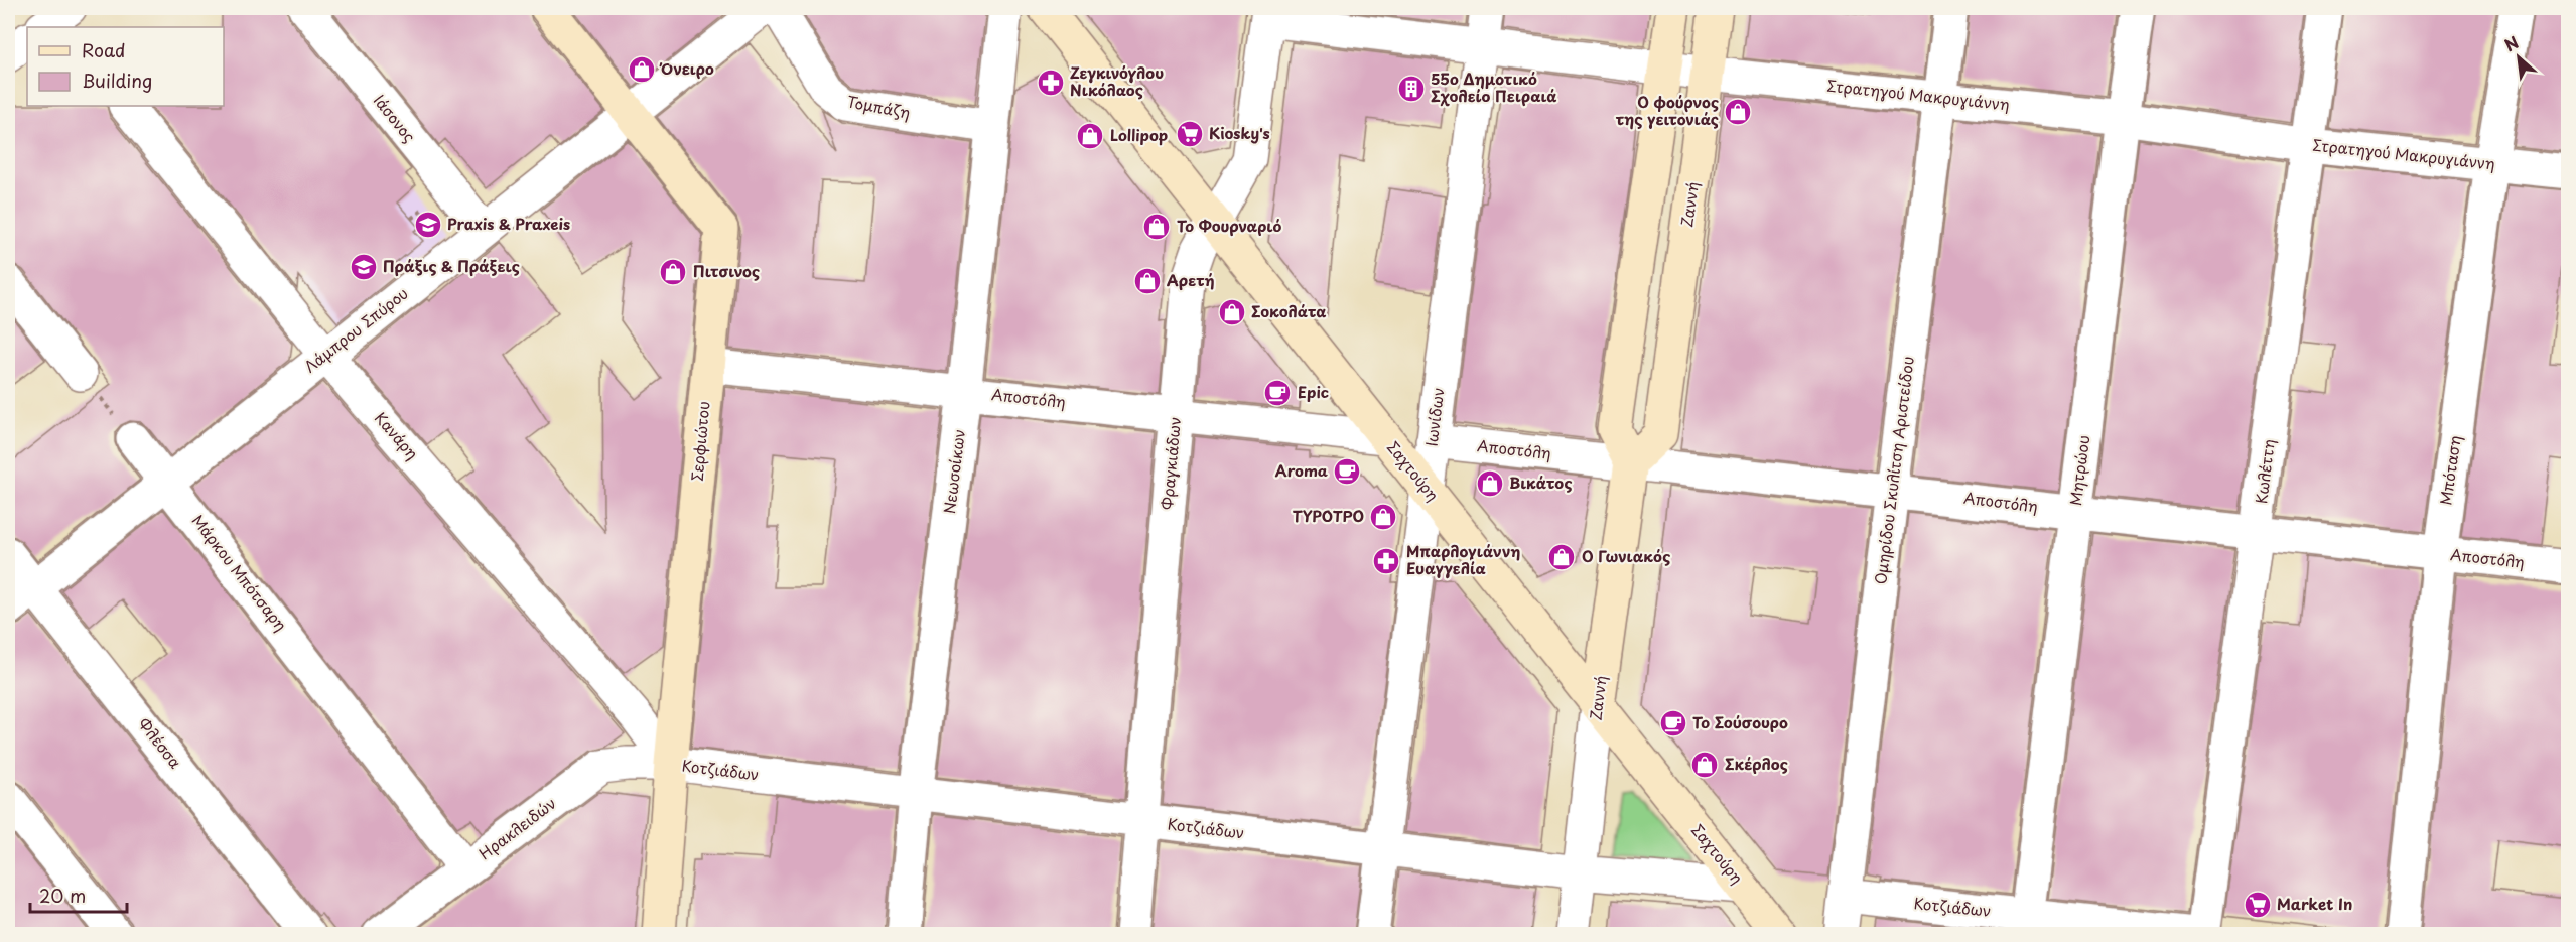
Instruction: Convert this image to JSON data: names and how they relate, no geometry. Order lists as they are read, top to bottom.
{
  "streets": {
    "street": [
      "Στρατηγού Μακρυγιάννη",
      "Τομπάζη",
      "Ιάσονος",
      "Ζαννή",
      "Λάμπρου Σπύρου",
      "Αποστόλη",
      "Ιωνίδων",
      "Κανάρη",
      "Σερφιώτου",
      "Φραγκιάδων",
      "Ομηρίδου Σκυλίτση Αριστείδου",
      "Μητρώου",
      "Μπόταση",
      "Νεωσοίκων",
      "Σαχτούρη",
      "Κωλέττη",
      "Μάρκου Μπότσαρη",
      "Φλέσσα",
      "Κοτζιάδων",
      "Ηρακλειδών"
    ]
  },
  "crossings": [
    ["Στρατηγού Μακρυγιάννη", "Ζαννή"],
    ["Στρατηγού Μακρυγιάννη", "Ιωνίδων"],
    ["Στρατηγού Μακρυγιάννη", "Φραγκιάδων"],
    ["Στρατηγού Μακρυγιάννη", "Ομηρίδου Σκυλίτση Αριστείδου"],
    ["Στρατηγού Μακρυγιάννη", "Μητρώου"],
    ["Στρατηγού Μακρυγιάννη", "Μπόταση"],
    ["Στρατηγού Μακρυγιάννη", "Κωλέττη"],
    ["Τομπάζη", "Νεωσοίκων"],
    ["Ιάσονος", "Λάμπρου Σπύρου"],
    ["Ζαννή", "Αποστόλη"],
    ["Ζαννή", "Σαχτούρη"],
    ["Ζαννή", "Κοτζιάδων"],
    ["Λάμπρου Σπύρου", "Κανάρη"],
    ["Λάμπρου Σπύρου", "Σερφιώτου"],
    ["Λάμπρου Σπύρου", "Μάρκου Μπότσαρη"],
    ["Λάμπρου Σπύρου", "Φλέσσα"],
    ["Αποστόλη", "Ιωνίδων"],
    ["Αποστόλη", "Σερφιώτου"],
    ["Αποστόλη", "Φραγκιάδων"],
    ["Αποστόλη", "Ομηρίδου Σκυλίτση Αριστείδου"],
    ["Αποστόλη", "Μητρώου"],
    ["Αποστόλη", "Μπόταση"],
    ["Αποστόλη", "Νεωσοίκων"],
    ["Αποστόλη", "Σαχτούρη"],
    ["Αποστόλη", "Κωλέττη"],
    ["Ιωνίδων", "Σαχτούρη"],
    ["Ιωνίδων", "Κοτζιάδων"],
    ["Κανάρη", "Σερφιώτου"],
    ["Κανάρη", "Κοτζιάδων"],
    ["Κανάρη", "Ηρακλειδών"],
    ["Σερφιώτου", "Κοτζιάδων"],
    ["Σερφιώτου", "Ηρακλειδών"],
    ["Φραγκιάδων", "Σαχτούρη"],
    ["Φραγκιάδων", "Κοτζιάδων"],
    ["Ομηρίδου Σκυλίτση Αριστείδου", "Κοτζιάδων"],
    ["Μητρώου", "Κοτζιάδων"],
    ["Νεωσοίκων", "Κοτζιάδων"],
    ["Σαχτούρη", "Κοτζιάδων"],
    ["Κωλέττη", "Κοτζιάδων"],
    ["Μάρκου Μπότσαρη", "Ηρακλειδών"],
    ["Κοτζιάδων", "Ηρακλειδών"]
  ],
  "places": {
    "shop": [
      "Όνειρο",
      "Ο φούρνος της γειτονιάς",
      "Lollipop",
      "Το Φουρναριό",
      "Πιτσινος",
      "Αρετή",
      "Σοκολάτα",
      "Βικάτος",
      "ΤΥΡΟΤΡΟ",
      "Ο Γωνιακός",
      "Σκέρλος"
    ],
    "pharmacy": ["Ζεγκινόγλου Νικόλαος", "Μπαρλογιάννη Ευαγγελία"],
    "building": ["55ο Δημοτικό Σχολείο Πειραιά"],
    "supermarket": ["Kiosky's", "Market In"],
    "school or university": ["Praxis & Praxeis", "Πράξις & Πράξεις"],
    "cafe": ["Epic", "Aroma", "Το Σούσουρο"]
  },
  "legend": ["Road", "Building"],
  "scale_bar": "20 m",
  "north": "top left"
}
